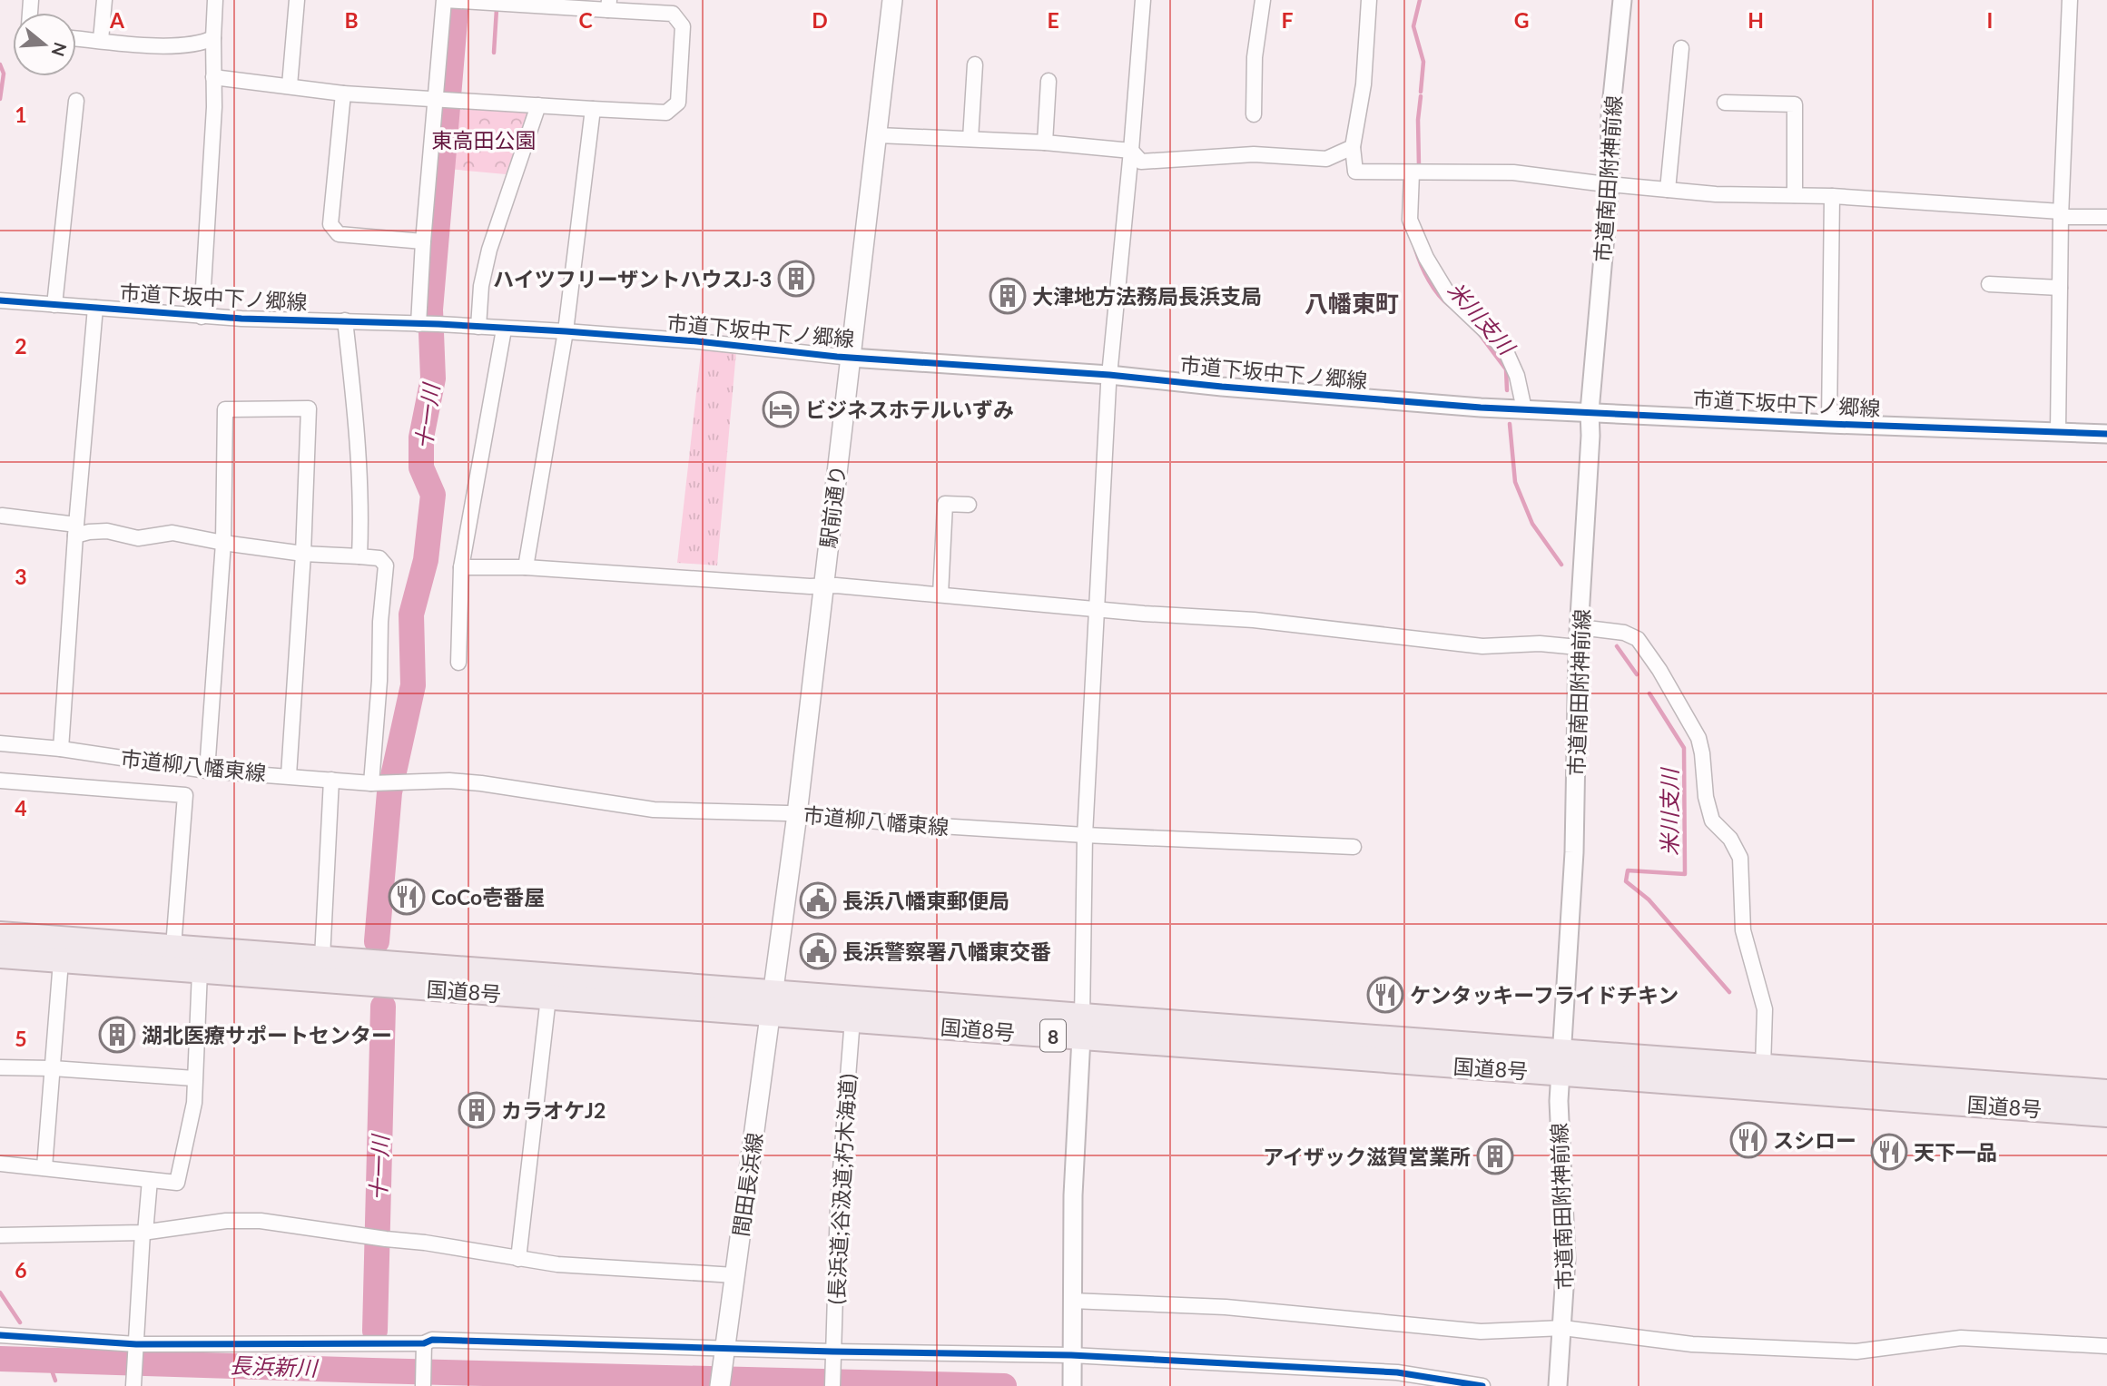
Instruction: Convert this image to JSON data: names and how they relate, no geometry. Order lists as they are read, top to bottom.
{
  "streets": {
    "highway": ["国道8号", "8"],
    "main road": ["駅前通り", "間田長浜線"],
    "street": [
      "市道南田附神前線",
      "市道下坂中下ノ郷線",
      "市道柳八幡東線",
      "(長浜道;谷汲道;朽木海道)"
    ]
  },
  "crossings": [
    ["市道南田附神前線", "市道下坂中下ノ郷線"],
    ["市道南田附神前線", "国道8号"],
    ["市道下坂中下ノ郷線", "駅前通り"],
    ["駅前通り", "市道柳八幡東線"],
    ["駅前通り", "国道8号"],
    ["駅前通り", "間田長浜線"],
    ["国道8号", "間田長浜線"],
    ["国道8号", "(長浜道;谷汲道;朽木海道)"]
  ],
  "districts": ["八幡東町"],
  "water": ["米川支川", "十一川", "長浜新川"],
  "parks": ["東高田公園"],
  "places": {
    "building": [
      "ハイツフリーザントハウスJ-3",
      "大津地方法務局長浜支局",
      "湖北医療サポートセンター",
      "カラオケJ2",
      "アイザック滋賀営業所"
    ],
    "hotel": ["ビジネスホテルいずみ"],
    "restaurant": [
      "CoCo壱番屋",
      "ケンタッキーフライドチキン",
      "スシロー",
      "天下一品"
    ],
    "public building": ["長浜八幡東郵便局", "長浜警察署八幡東交番"]
  },
  "north": "right",
  "grid": {
    "columns": [
      "A",
      "B",
      "C",
      "D",
      "E",
      "F",
      "G",
      "H",
      "I"
    ],
    "rows": [
      "1",
      "2",
      "3",
      "4",
      "5",
      "6"
    ]
  }
}
